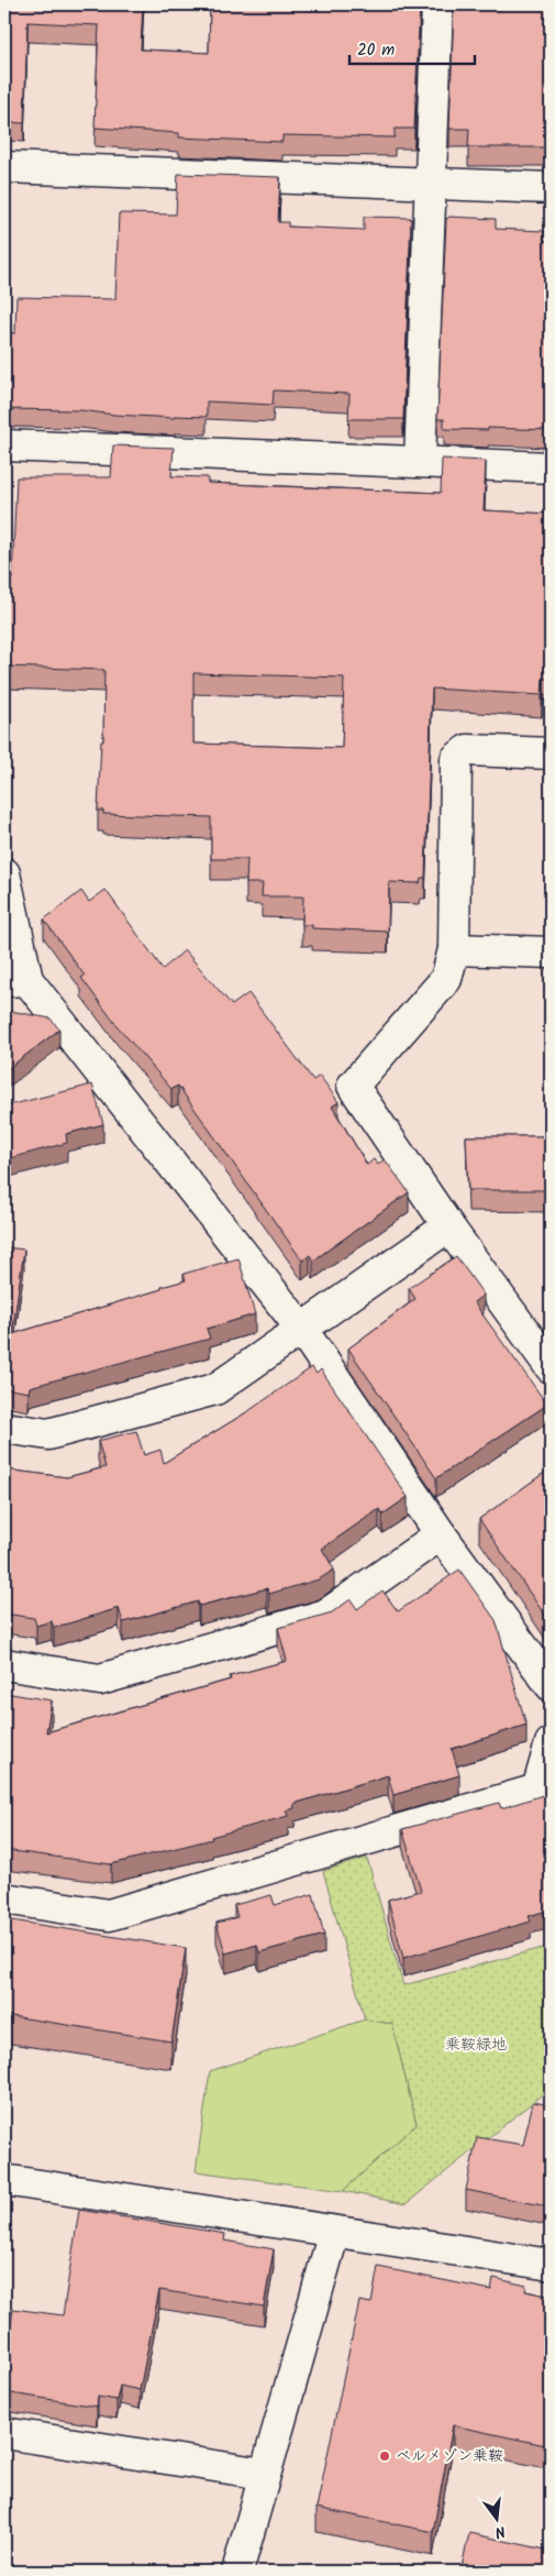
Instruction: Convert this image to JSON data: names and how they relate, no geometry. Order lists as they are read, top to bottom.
{
  "parks": ["乗鞍緑地"],
  "places": ["ベルメゾン乗鞍"],
  "scale_bar": "20 m",
  "north": "bottom"
}
